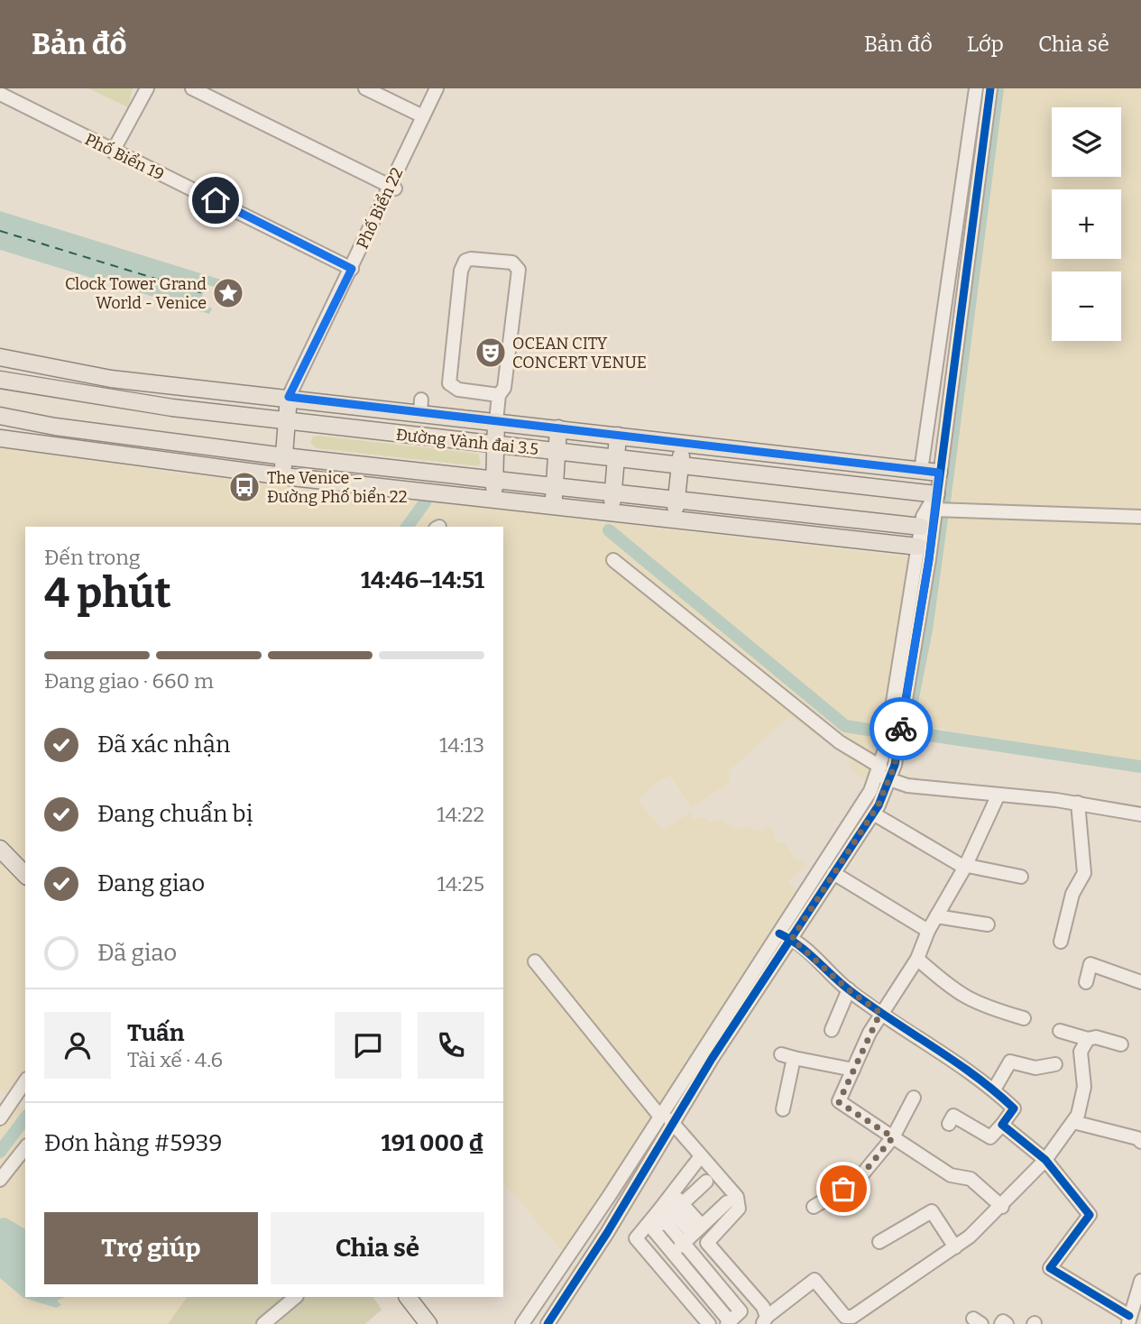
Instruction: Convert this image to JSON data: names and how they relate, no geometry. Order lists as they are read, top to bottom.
{
  "streets": {
    "main road": ["Đường Vành đai 3.5"],
    "street": ["Phố Biển 19", "Phố Biển 22"]
  },
  "crossings": [
    ["Phố Biển 19", "Phố Biển 22"]
  ],
  "places": {
    "place": ["Clock Tower Grand World - Venice"],
    "theatre": ["OCEAN CITY CONCERT VENUE"],
    "bus stop": ["The Venice – Đường Phố biển 22"]
  },
  "page": {
    "header": "Bản đồ",
    "nav": ["Bản đồ", "Lớp", "Chia sẻ"],
    "map_buttons": ["+", "−"],
    "heading": ["4 phút", "Đến trong", "14:46–14:51"],
    "panel": [
      "Tuấn",
      "Tài xế · 4.6",
      "Đơn hàng #5939",
      "191 000 ₫"
    ],
    "bar": "Đang giao · 660 m",
    "list": [
      ["Đã xác nhận", "14:13"],
      ["Đang chuẩn bị", "14:22"],
      ["Đang giao", "14:25"],
      "Đã giao"
    ],
    "buttons": ["Trợ giúp", "Chia sẻ"]
  }
}
